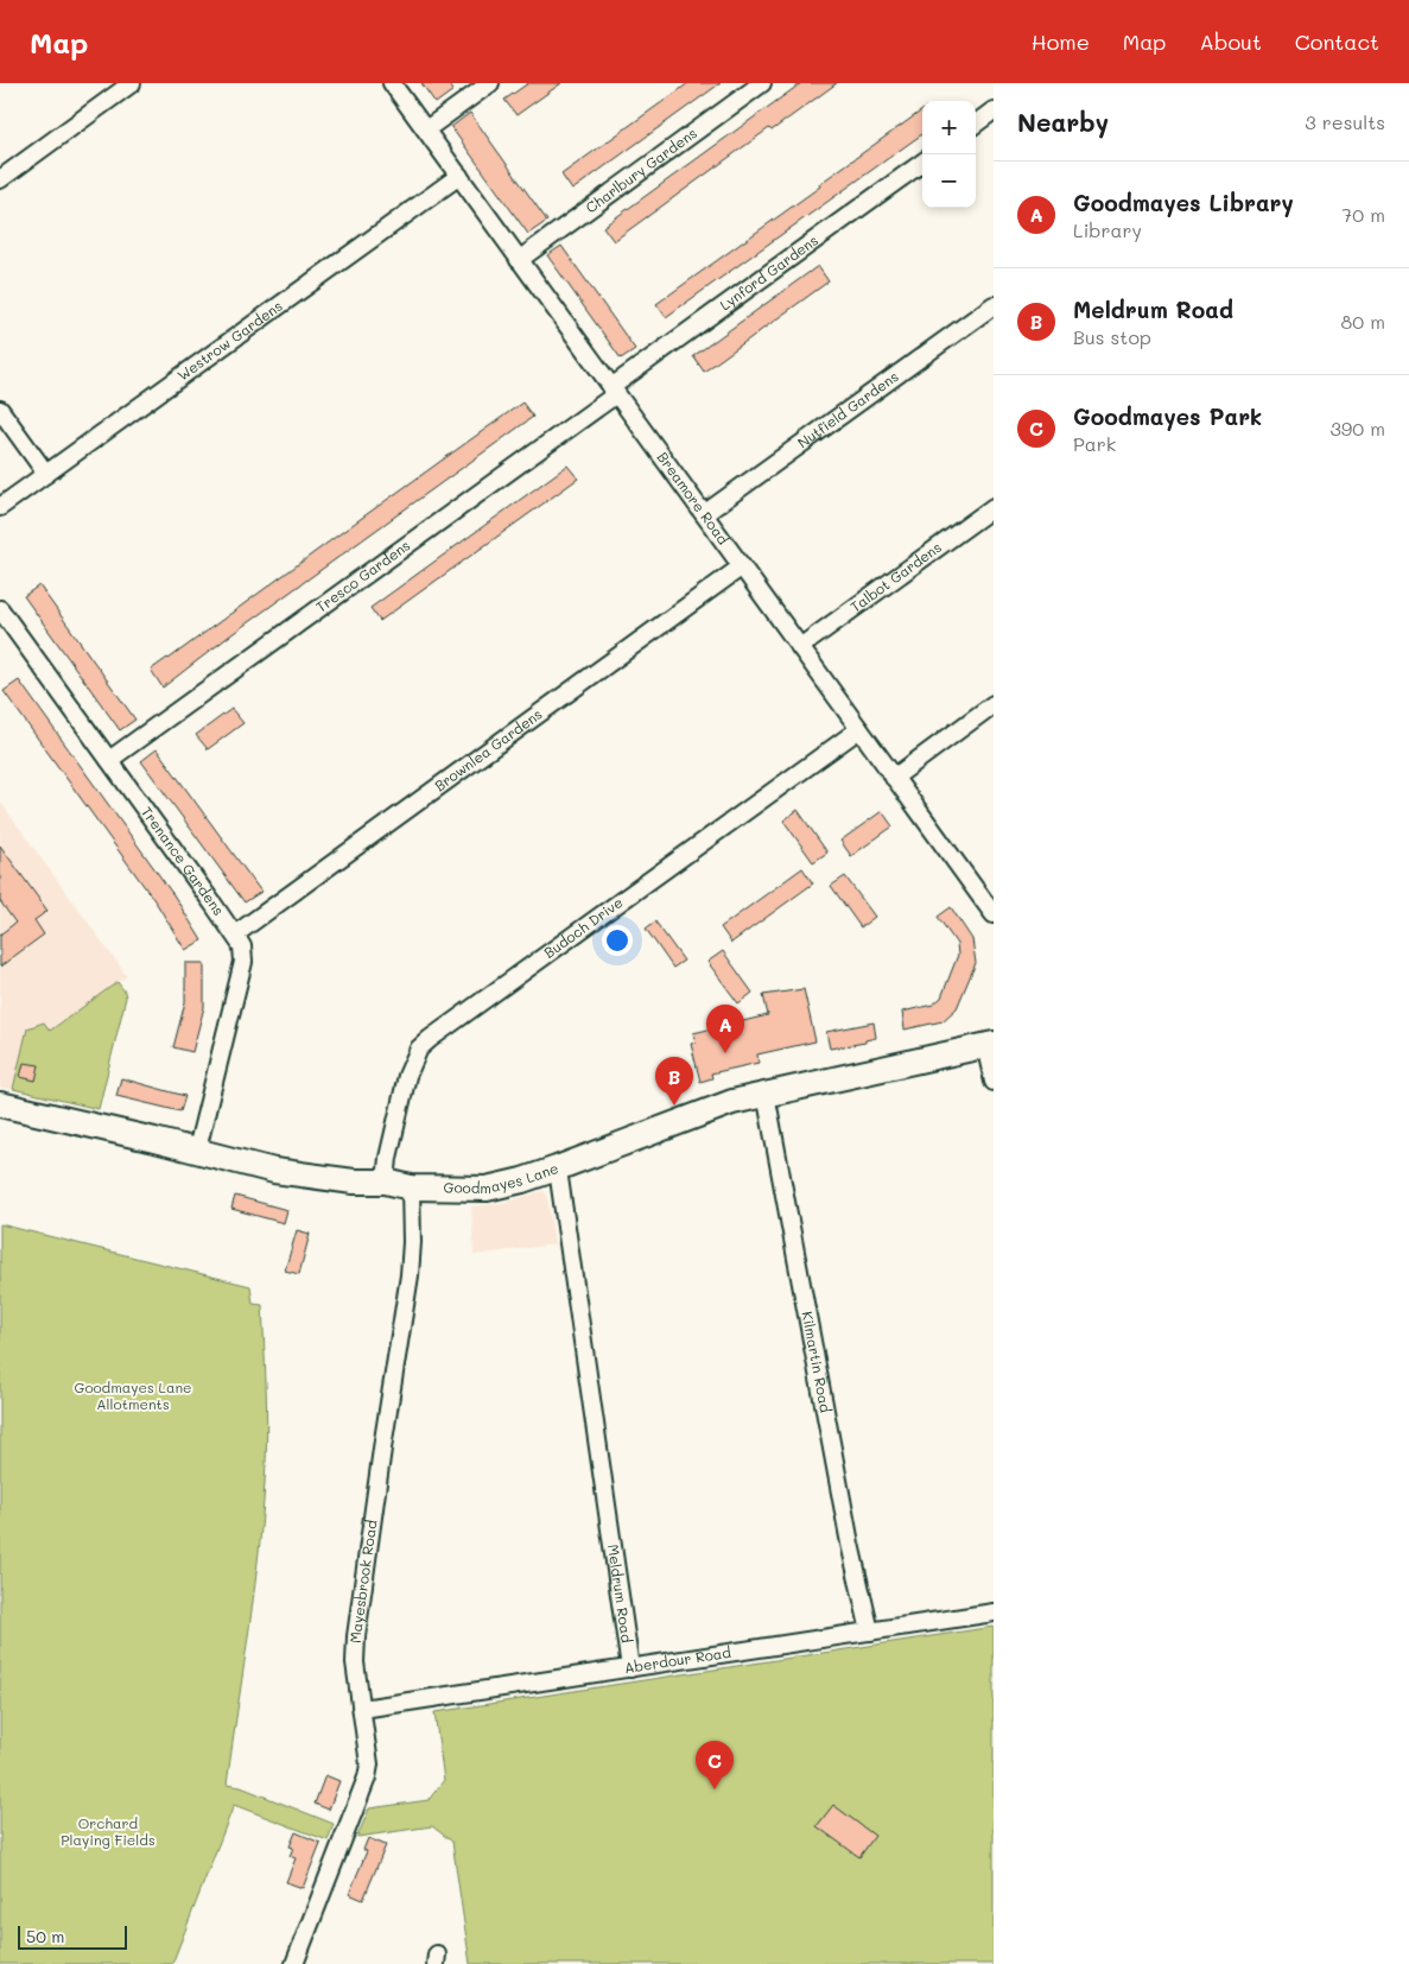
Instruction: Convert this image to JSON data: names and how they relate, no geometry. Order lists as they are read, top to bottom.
{
  "streets": {
    "main road": ["Goodmayes Lane"],
    "street": [
      "Charlbury Gardens",
      "Lynford Gardens",
      "Westrow Gardens",
      "Nutfield Gardens",
      "Breamore Road",
      "Tresco Gardens",
      "Talbot Gardens",
      "Brownlea Gardens",
      "Trenance Gardens",
      "Budoch Drive",
      "Kilmartin Road",
      "Mayesbrook Road",
      "Meldrum Road",
      "Aberdour Road"
    ]
  },
  "crossings": [
    ["Charlbury Gardens", "Breamore Road"],
    ["Lynford Gardens", "Breamore Road"],
    ["Lynford Gardens", "Tresco Gardens"],
    ["Westrow Gardens", "Breamore Road"],
    ["Nutfield Gardens", "Breamore Road"],
    ["Breamore Road", "Tresco Gardens"],
    ["Breamore Road", "Talbot Gardens"],
    ["Breamore Road", "Brownlea Gardens"],
    ["Breamore Road", "Budoch Drive"],
    ["Tresco Gardens", "Trenance Gardens"],
    ["Brownlea Gardens", "Trenance Gardens"],
    ["Trenance Gardens", "Goodmayes Lane"],
    ["Budoch Drive", "Goodmayes Lane"],
    ["Goodmayes Lane", "Kilmartin Road"],
    ["Goodmayes Lane", "Mayesbrook Road"],
    ["Goodmayes Lane", "Meldrum Road"],
    ["Kilmartin Road", "Aberdour Road"],
    ["Mayesbrook Road", "Aberdour Road"],
    ["Meldrum Road", "Aberdour Road"]
  ],
  "parks": ["Goodmayes Lane Allotments", "Orchard Playing Fields"],
  "scale_bar": "50 m",
  "page": {
    "header": "Map",
    "nav": [
      "Home",
      "Map",
      "About",
      "Contact"
    ],
    "heading": ["Nearby", "3 results"],
    "map_buttons": ["+", "−"],
    "list": [
      {
        "mark": "A",
        "name": "Goodmayes Library",
        "note": "Library",
        "value": "70 m"
      },
      {
        "mark": "B",
        "name": "Meldrum Road",
        "note": "Bus stop",
        "value": "80 m"
      },
      {
        "mark": "C",
        "name": "Goodmayes Park",
        "note": "Park",
        "value": "390 m"
      }
    ],
    "pins": ["A", "B", "C"],
    "scale": "50 m"
  }
}
